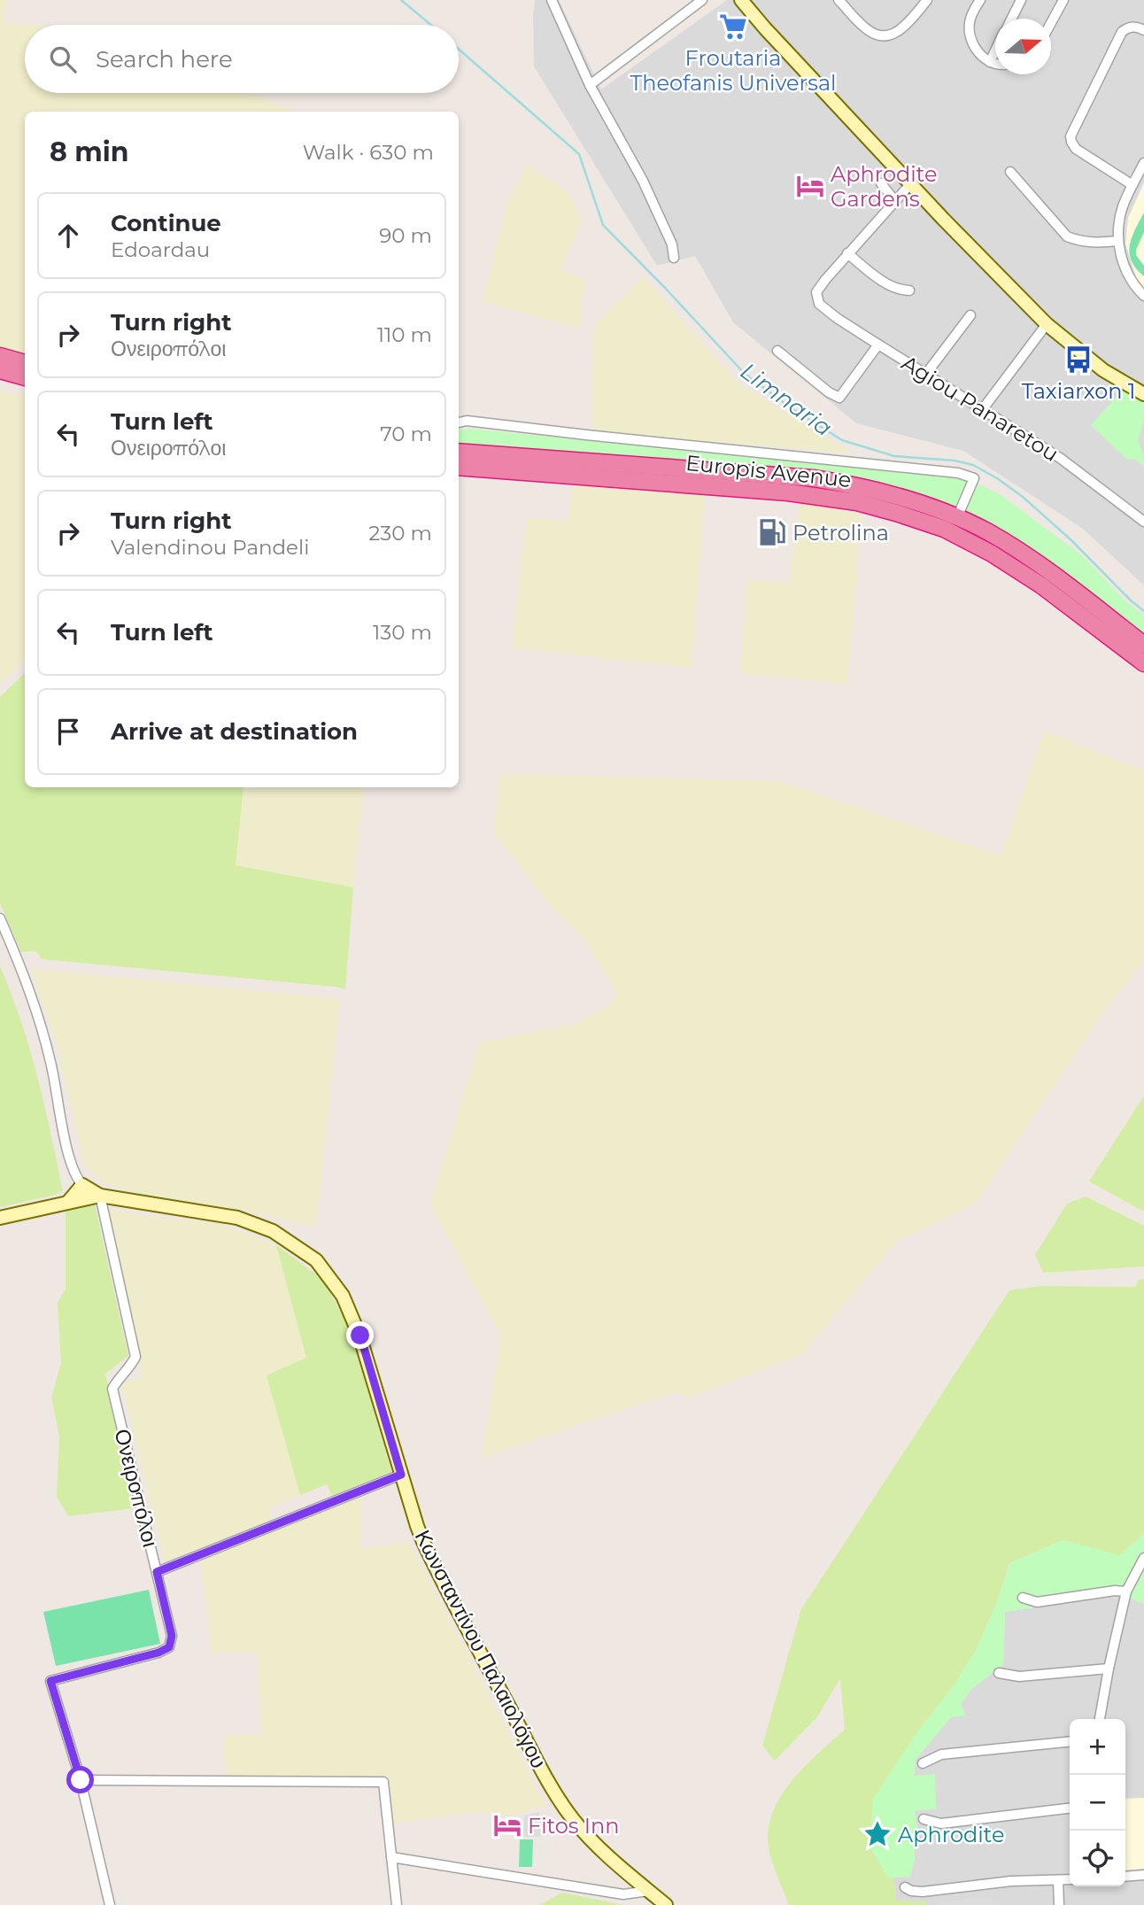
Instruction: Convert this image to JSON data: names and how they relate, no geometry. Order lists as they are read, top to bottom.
{
  "streets": {
    "highway": ["Europis Avenue"],
    "street": ["Agiou Panaretou", "Ονειροπόλοι", "Κωνσταντίνου Παλαιολόγου"]
  },
  "crossings": [
    ["Ονειροπόλοι", "Κωνσταντίνου Παλαιολόγου"]
  ],
  "water": ["Limnaria"],
  "places": {
    "supermarket": ["Froutaria Theofanis Universal"],
    "hotel": ["Aphrodite Gardens", "Fitos Inn"],
    "bus stop": ["Taxiarxon 1"],
    "fuel station": ["Petrolina"],
    "place": ["Aphrodite"]
  },
  "north": "right",
  "page": {
    "search": "Search here",
    "heading": ["8 min", "Walk · 630 m"],
    "list": [
      ["Continue", "Edoardau", "90 m"],
      ["Turn right", "Ονειροπόλοι", "110 m"],
      ["Turn left", "Ονειροπόλοι", "70 m"],
      ["Turn right", "Valendinou Pandeli", "230 m"],
      ["Turn left", "130 m"],
      "Arrive at destination"
    ],
    "map_buttons": ["+", "−"]
  }
}
